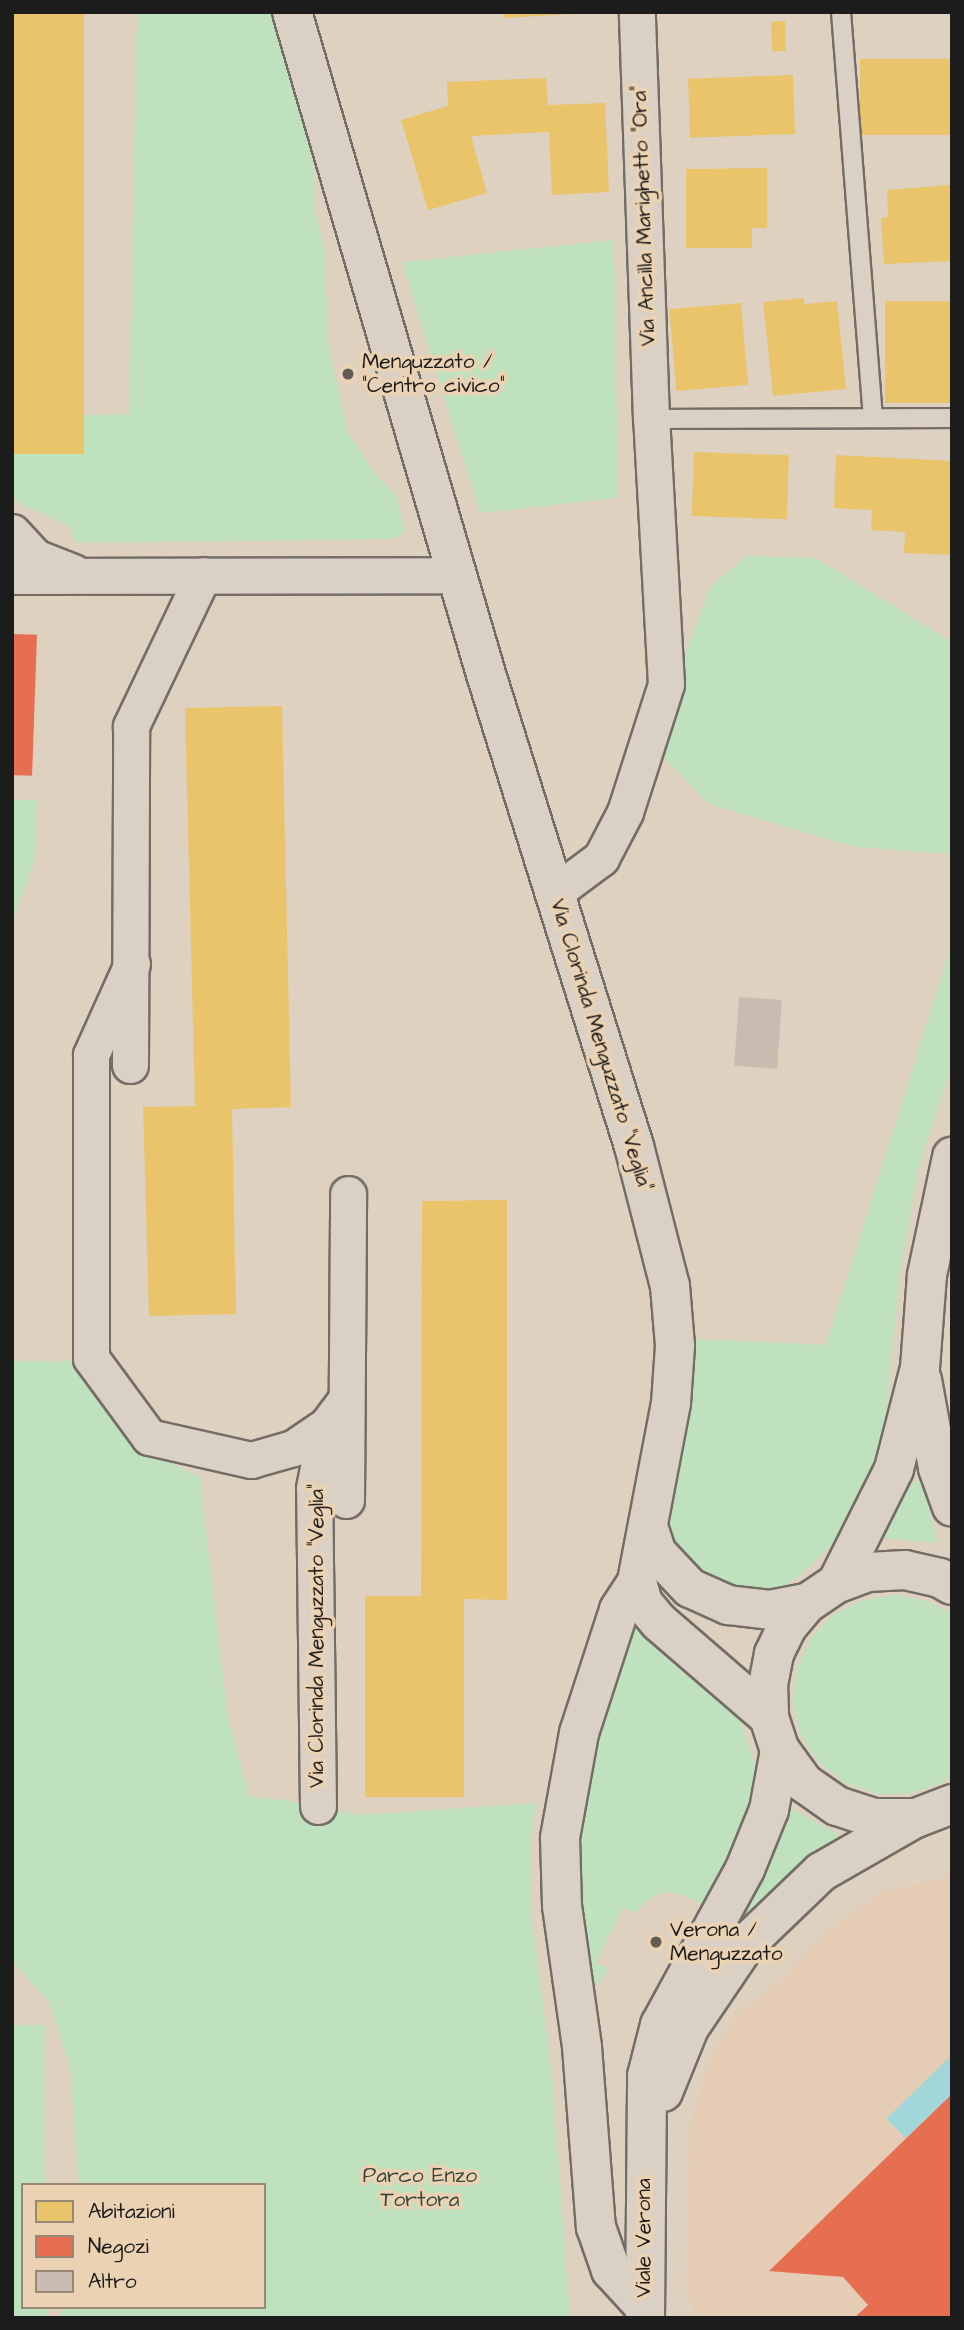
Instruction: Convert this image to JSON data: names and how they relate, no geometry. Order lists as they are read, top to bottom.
{
  "streets": {
    "main road": ["Via Clorinda Menguzzato \"Veglia\"", "Viale Verona"],
    "street": ["Via Ancilla Marighetto \"Ora\""]
  },
  "crossings": [
    ["Via Ancilla Marighetto \"Ora\"", "Via Clorinda Menguzzato \"Veglia\""]
  ],
  "parks": ["Parco Enzo Tortora"],
  "places": ["Menguzzato / \"Centro civico\"", "Verona / Menguzzato"],
  "legend": ["Abitazioni", "Negozi", "Altro"]
}
